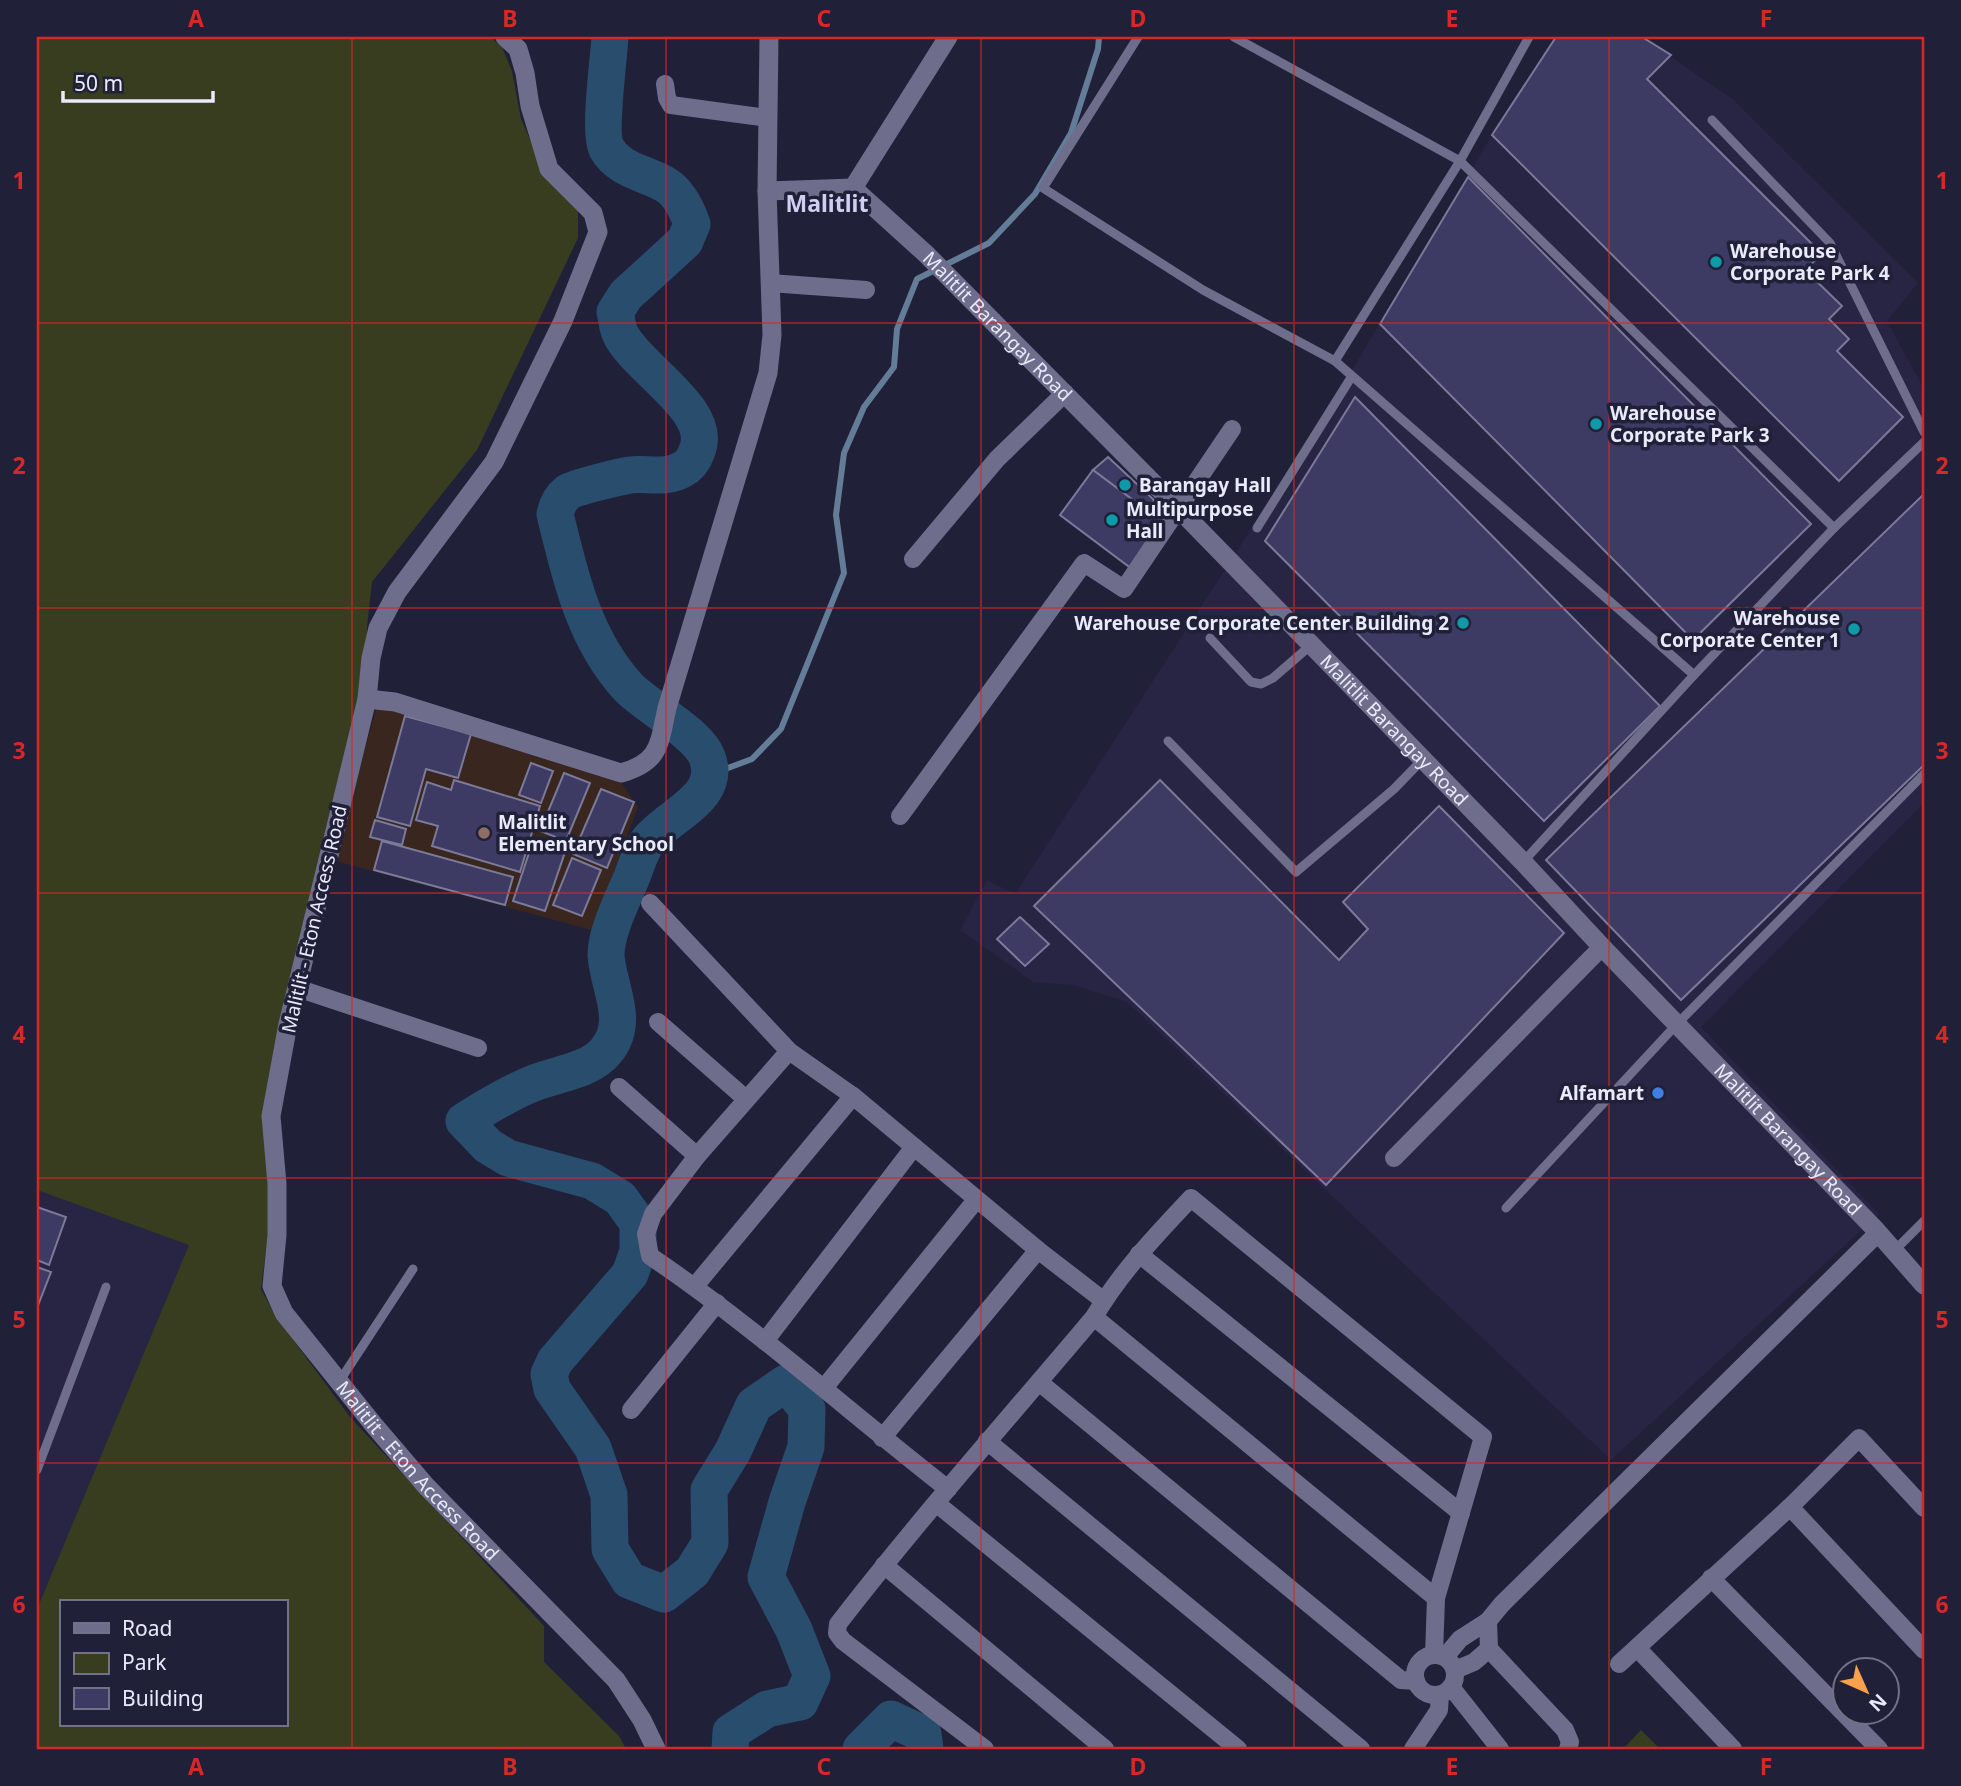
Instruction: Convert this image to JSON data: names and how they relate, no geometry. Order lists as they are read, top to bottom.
{
  "streets": {
    "street": ["Malitlit Barangay Road", "Malitlit - Eton Access Road"]
  },
  "districts": ["Malitlit"],
  "places": [
    "Warehouse Corporate Park 4",
    "Warehouse Corporate Park 3",
    "Barangay Hall",
    "Multipurpose Hall",
    "Warehouse Corporate Center Building 2",
    "Warehouse Corporate Center 1",
    "Malitlit Elementary School",
    "Alfamart"
  ],
  "legend": ["Road", "Park", "Building"],
  "scale_bar": "50 m",
  "north": "bottom right",
  "grid": {
    "columns": [
      "A",
      "B",
      "C",
      "D",
      "E",
      "F"
    ],
    "rows": [
      "1",
      "2",
      "3",
      "4",
      "5",
      "6"
    ]
  }
}
